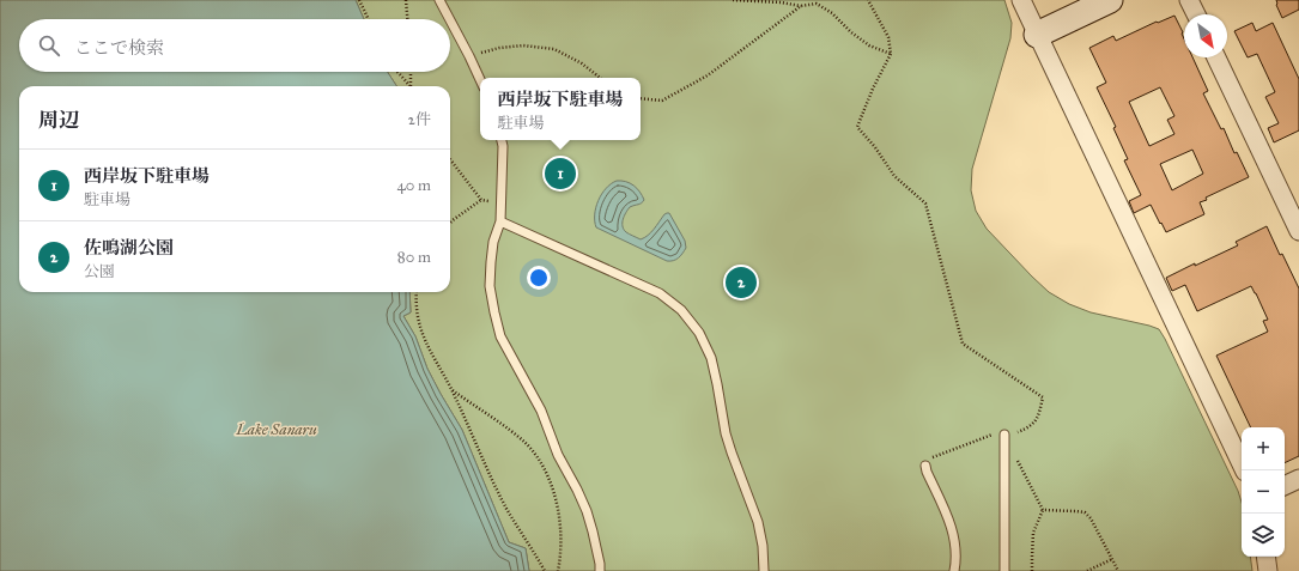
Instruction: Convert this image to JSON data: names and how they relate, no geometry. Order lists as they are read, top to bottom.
{
  "water": ["Lake Sanaru"],
  "north": "bottom right",
  "page": {
    "search": "ここで検索",
    "popup": ["西岸坂下駐車場", "駐車場"],
    "heading": ["周辺", "2件"],
    "list": [
      {
        "mark": "1",
        "name": "西岸坂下駐車場",
        "note": "駐車場",
        "value": "40 m"
      },
      {
        "mark": "2",
        "name": "佐鳴湖公園",
        "note": "公園",
        "value": "80 m"
      }
    ],
    "pins": ["1", "2"],
    "map_buttons": ["+", "−"]
  }
}
